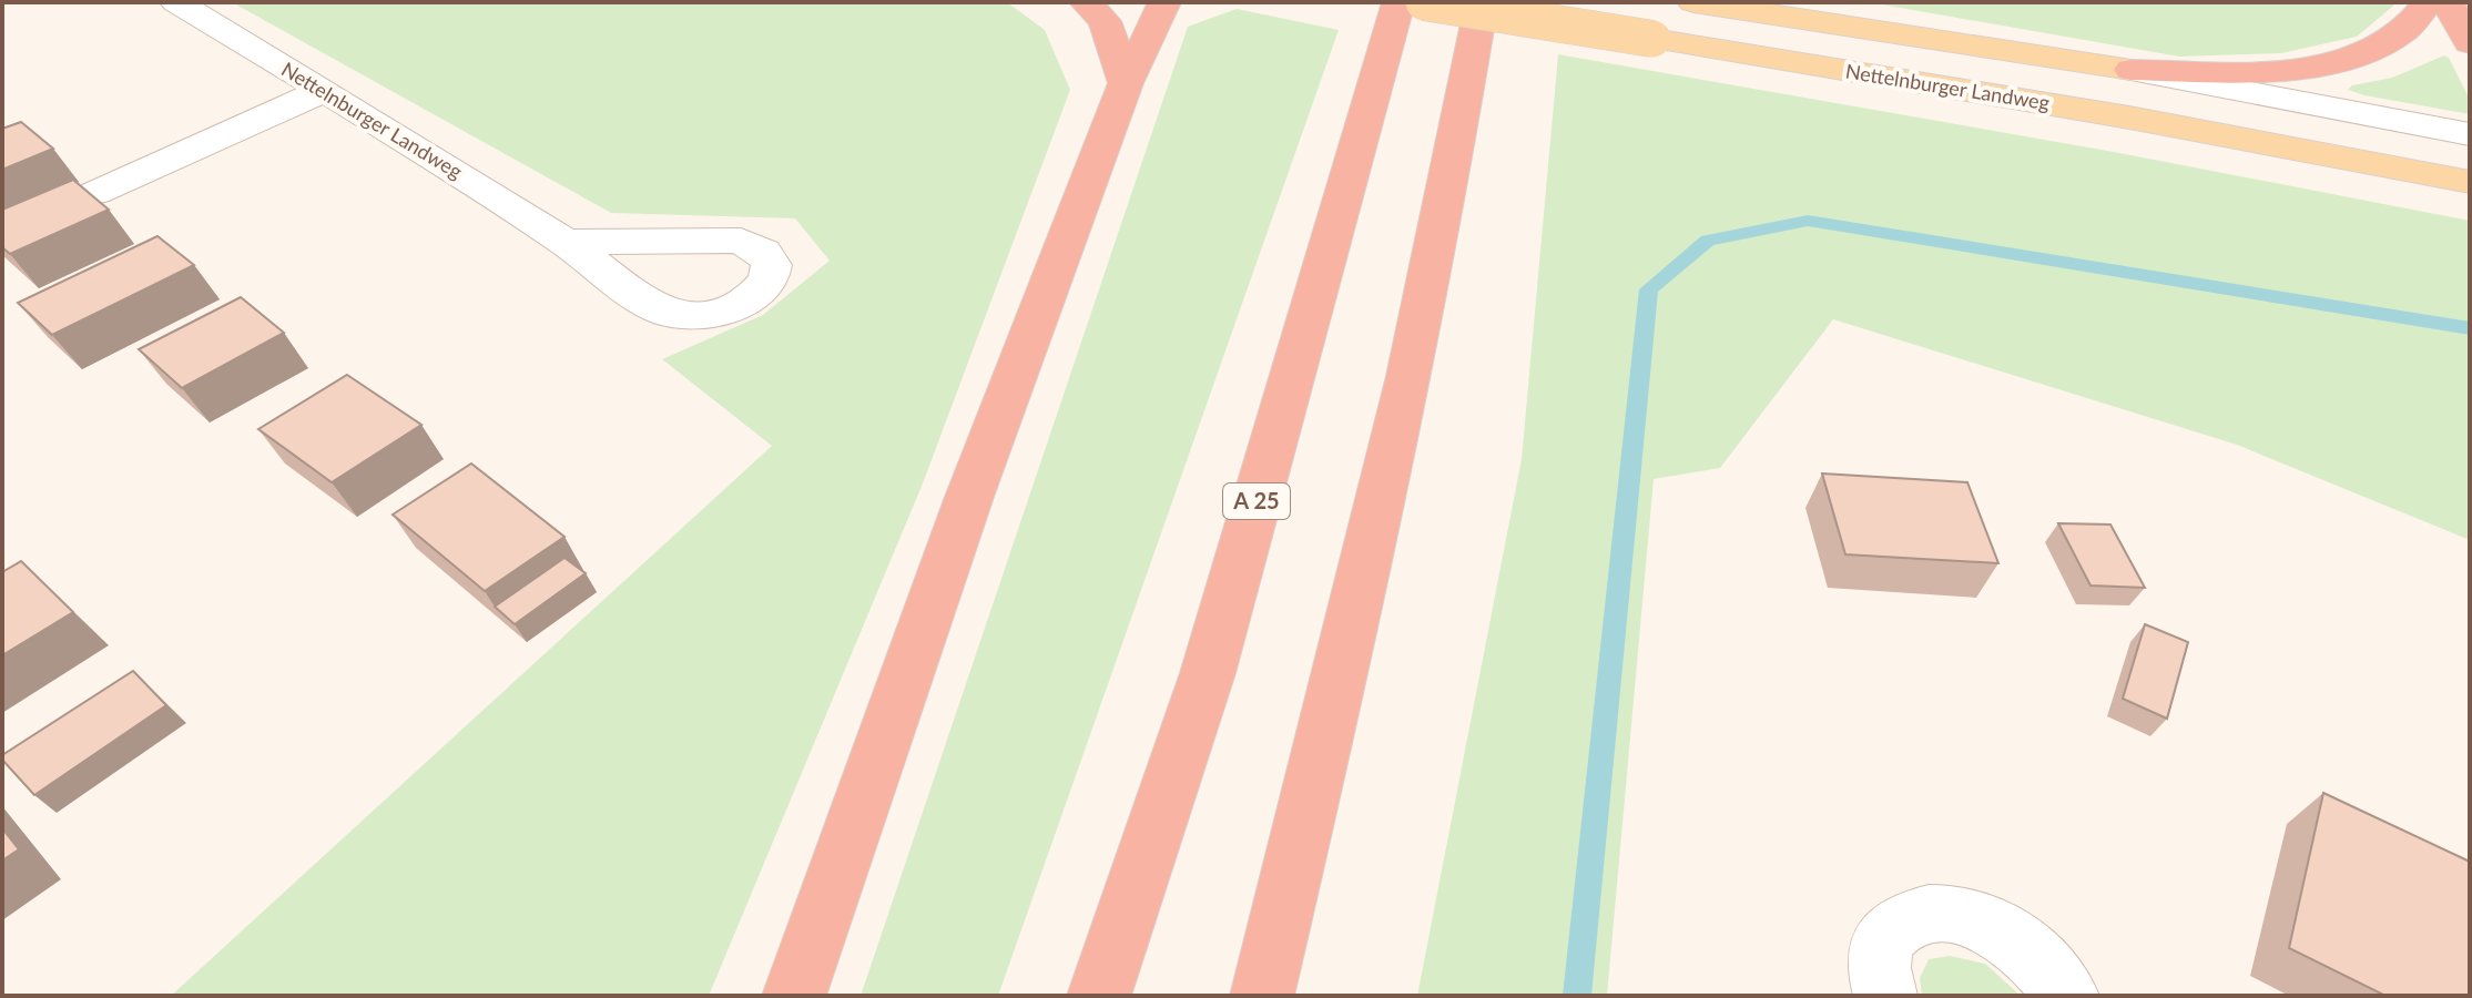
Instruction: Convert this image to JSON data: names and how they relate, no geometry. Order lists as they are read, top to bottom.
{
  "streets": {
    "highway": ["A 25"],
    "main road": ["Nettelnburger Landweg"]
  }
}
